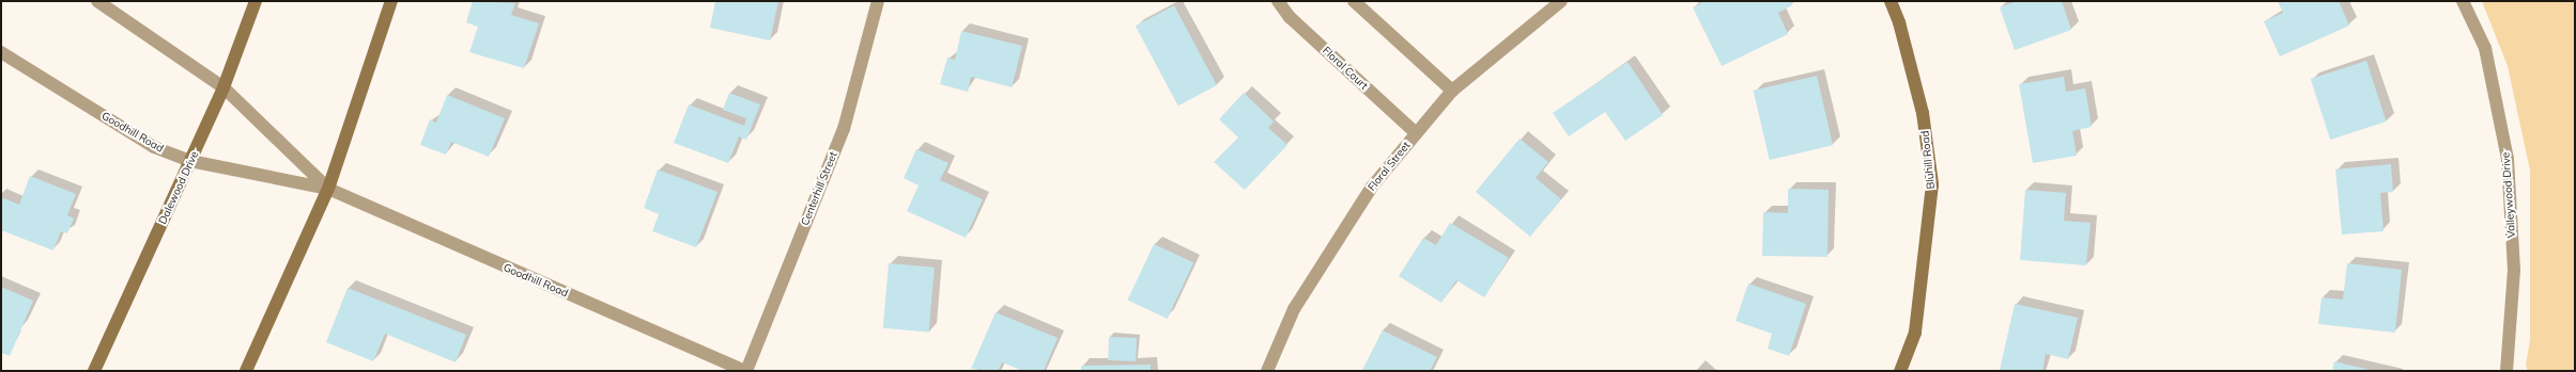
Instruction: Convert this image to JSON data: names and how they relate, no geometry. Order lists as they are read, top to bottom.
{
  "streets": {
    "street": [
      "Floral Court",
      "Goodhill Road",
      "Bluhill Road",
      "Floral Street",
      "Dalewood Drive",
      "Centerhill Street",
      "Valleywood Drive"
    ]
  },
  "crossings": [
    ["Floral Court", "Floral Street"],
    ["Goodhill Road", "Dalewood Drive"],
    ["Goodhill Road", "Centerhill Street"]
  ]
}
